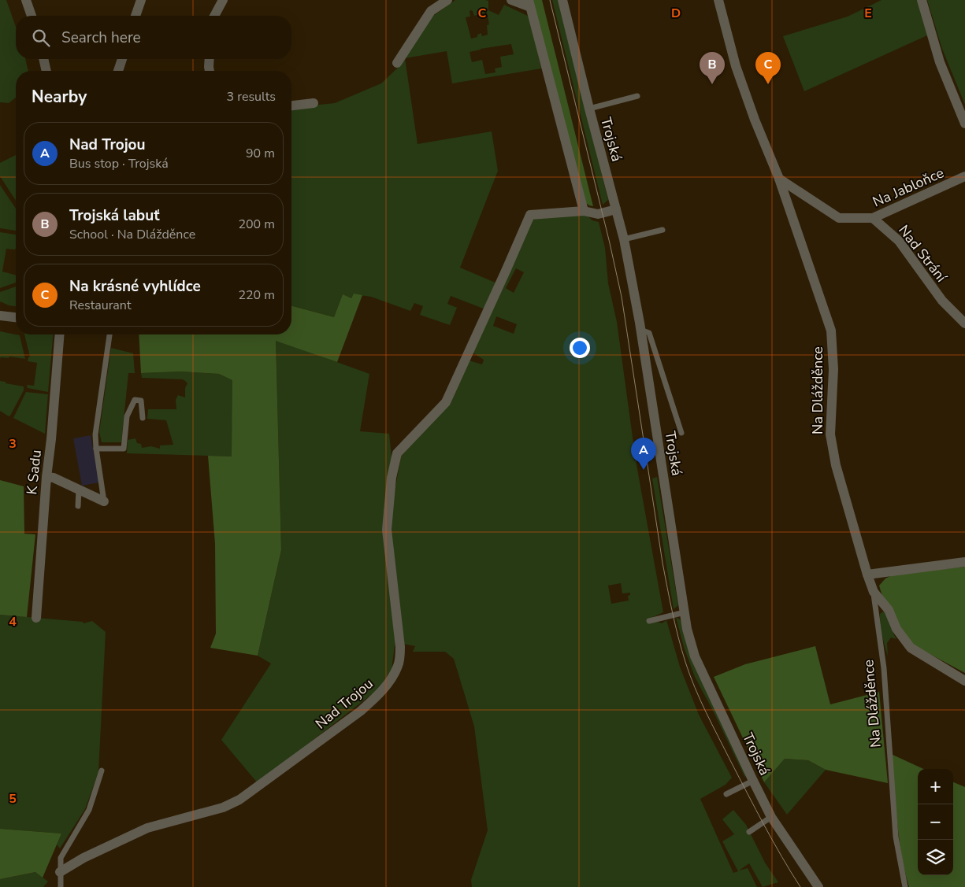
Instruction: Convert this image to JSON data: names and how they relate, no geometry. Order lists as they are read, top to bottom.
{
  "streets": {
    "street": [
      "Trojská",
      "Na Jabloňce",
      "Nad Strání",
      "Na Dlážděnce",
      "K Sadu",
      "Nad Trojou"
    ]
  },
  "crossings": [
    ["Trojská", "Nad Trojou"],
    ["Na Jabloňce", "Nad Strání"],
    ["Na Jabloňce", "Na Dlážděnce"]
  ],
  "page": {
    "search": "Search here",
    "pins": ["B", "C", "A"],
    "heading": ["Nearby", "3 results"],
    "list": [
      {
        "mark": "A",
        "name": "Nad Trojou",
        "note": "Bus stop · Trojská",
        "value": "90 m"
      },
      {
        "mark": "B",
        "name": "Trojská labuť",
        "note": "School · Na Dlážděnce",
        "value": "200 m"
      },
      {
        "mark": "C",
        "name": "Na krásné vyhlídce",
        "note": "Restaurant",
        "value": "220 m"
      }
    ],
    "map_buttons": ["+", "−"]
  },
  "grid": {
    "columns": ["C", "D", "E"],
    "rows": ["3", "4", "5"]
  }
}
